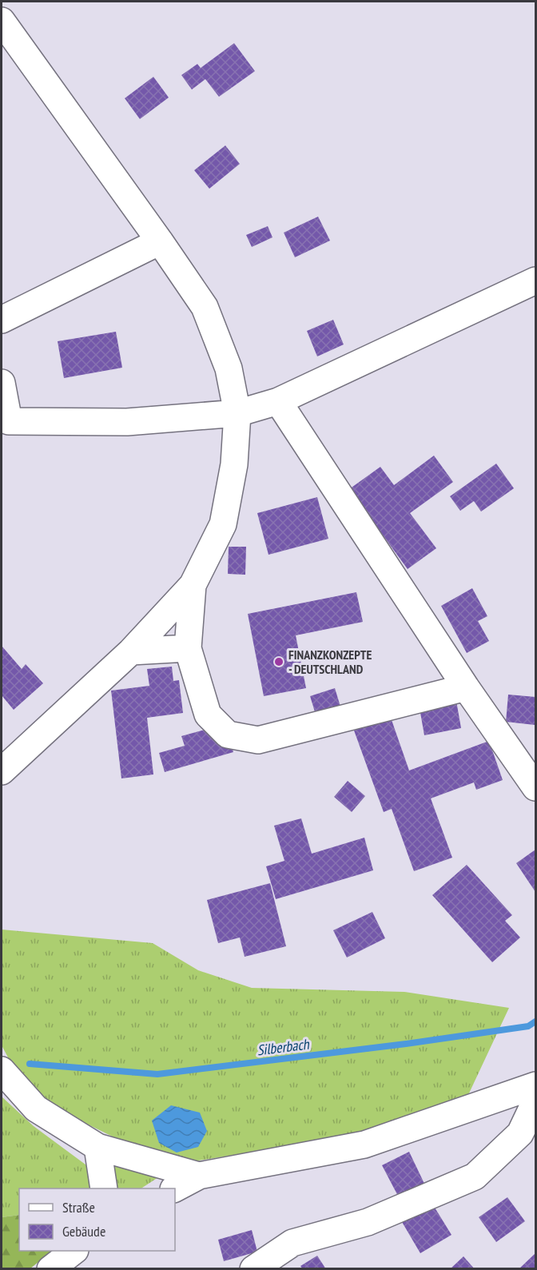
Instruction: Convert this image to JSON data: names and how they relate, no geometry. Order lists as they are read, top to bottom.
{
  "water": ["Silberbach"],
  "places": ["FINANZKONZEPTE - DEUTSCHLAND"],
  "legend": ["Straße", "Gebäude"]
}
